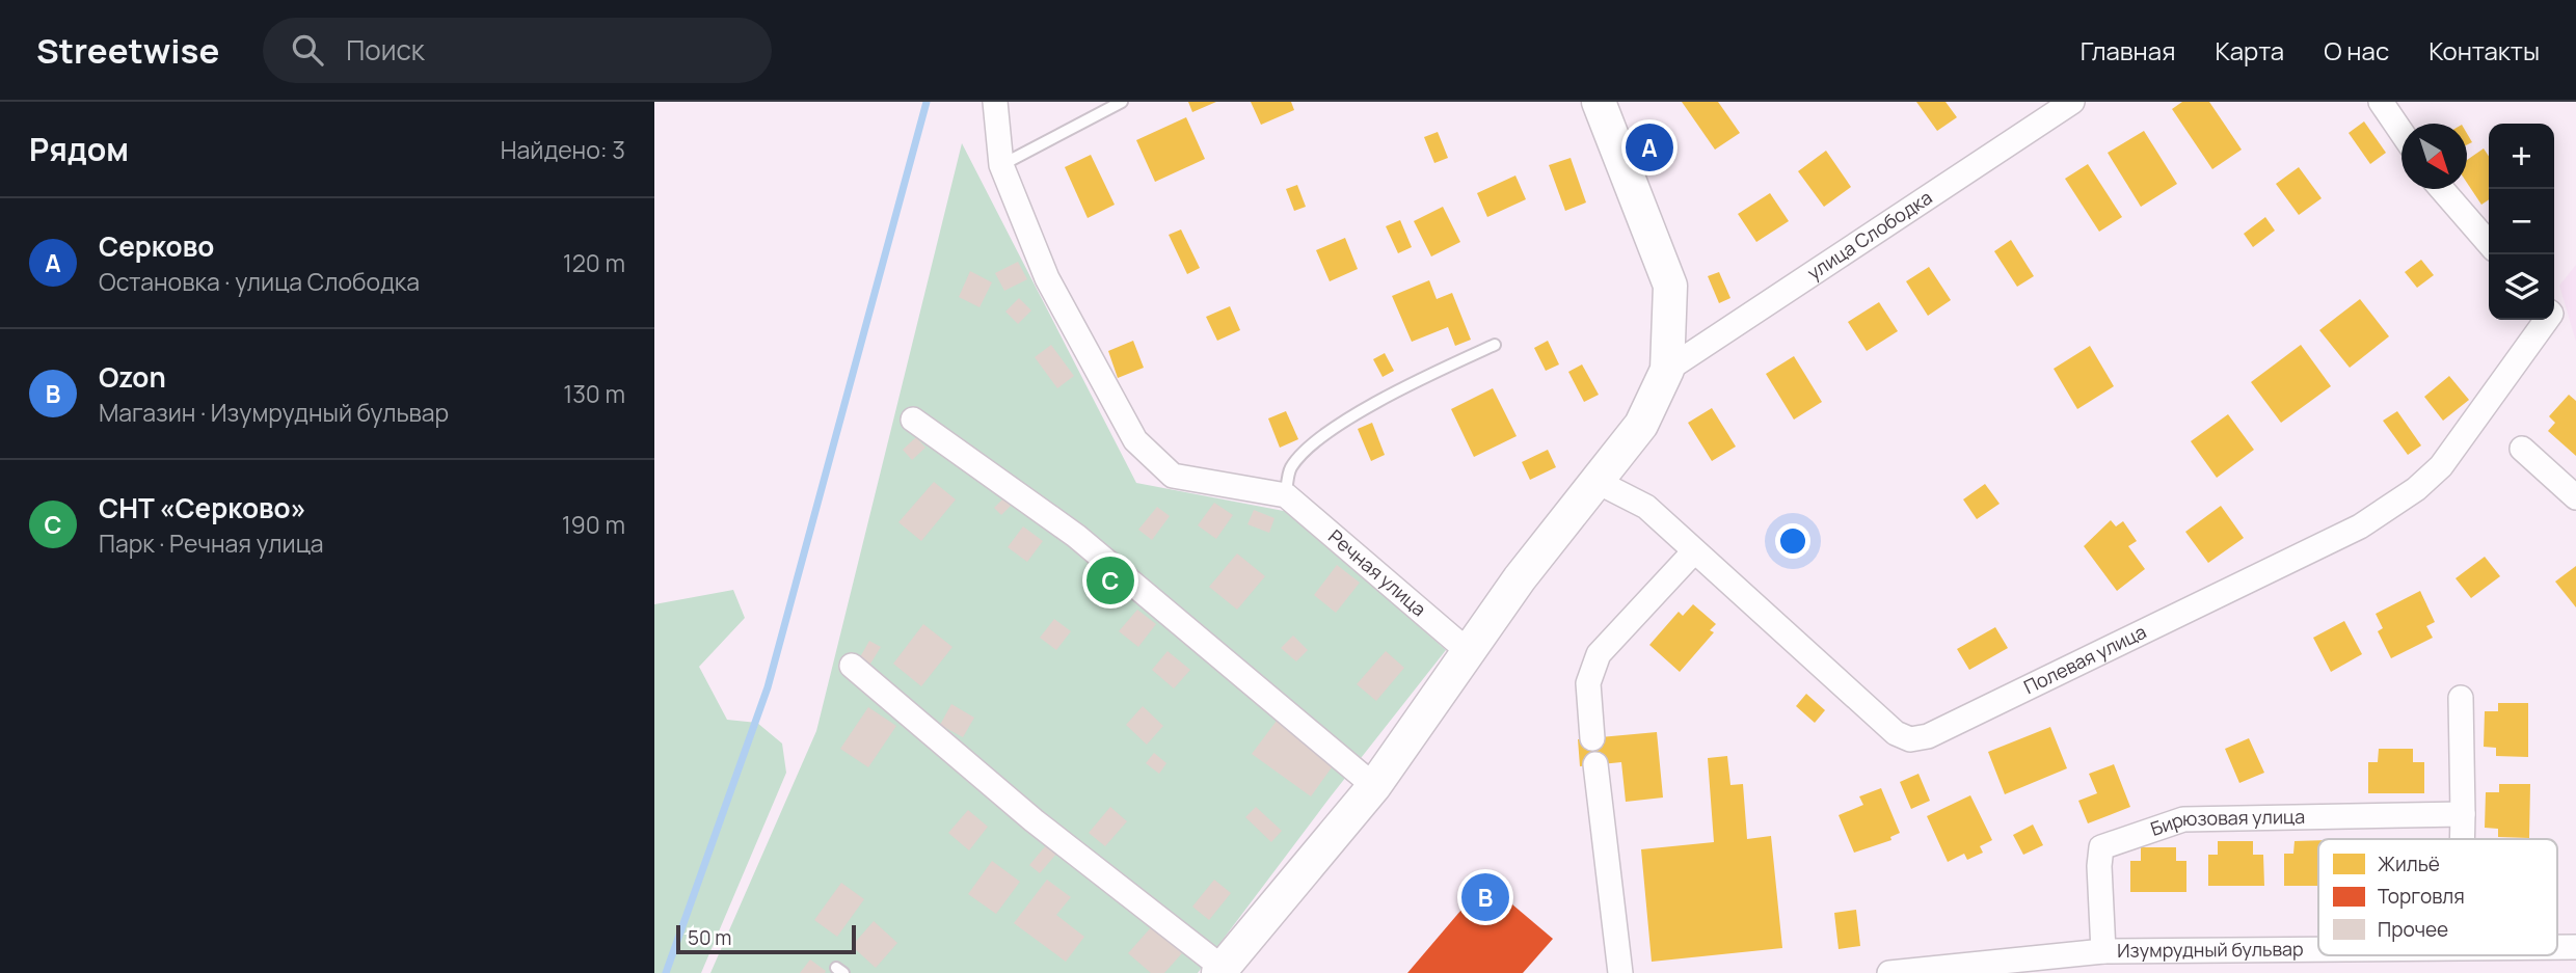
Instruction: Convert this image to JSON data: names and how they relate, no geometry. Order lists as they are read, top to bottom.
{
  "streets": {
    "street": [
      "улица Слободка",
      "Речная улица",
      "Полевая улица",
      "Бирюзовая улица",
      "Изумрудный бульвар"
    ]
  },
  "crossings": [
    ["Бирюзовая улица", "Изумрудный бульвар"]
  ],
  "legend": ["Жильё", "Торговля", "Прочее"],
  "scale_bar": "50 m",
  "north": "bottom right",
  "page": {
    "header": "Streetwise",
    "search": "Поиск",
    "nav": [
      "Главная",
      "Карта",
      "О нас",
      "Контакты"
    ],
    "heading": ["Рядом", "Найдено: 3"],
    "pins": ["A", "C", "B"],
    "map_buttons": ["+", "−"],
    "list": [
      {
        "mark": "A",
        "name": "Серково",
        "note": "Остановка · улица Слободка",
        "value": "120 m"
      },
      {
        "mark": "B",
        "name": "Ozon",
        "note": "Магазин · Изумрудный бульвар",
        "value": "130 m"
      },
      {
        "mark": "C",
        "name": "СНТ «Серково»",
        "note": "Парк · Речная улица",
        "value": "190 m"
      }
    ],
    "scale": "50 m"
  }
}
